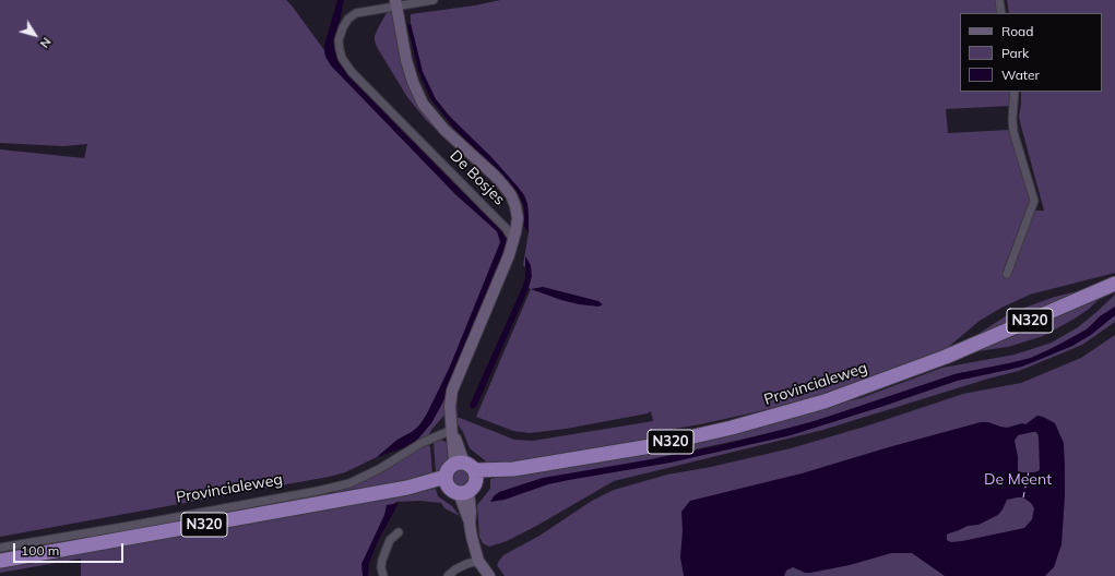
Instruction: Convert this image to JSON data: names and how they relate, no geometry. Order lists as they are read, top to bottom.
{
  "streets": {
    "highway": ["N320", "Provincialeweg"],
    "street": ["De Bosjes"]
  },
  "parks": ["De Meent"],
  "legend": ["Road", "Park", "Water"],
  "scale_bar": "100 m",
  "north": "bottom right"
}
